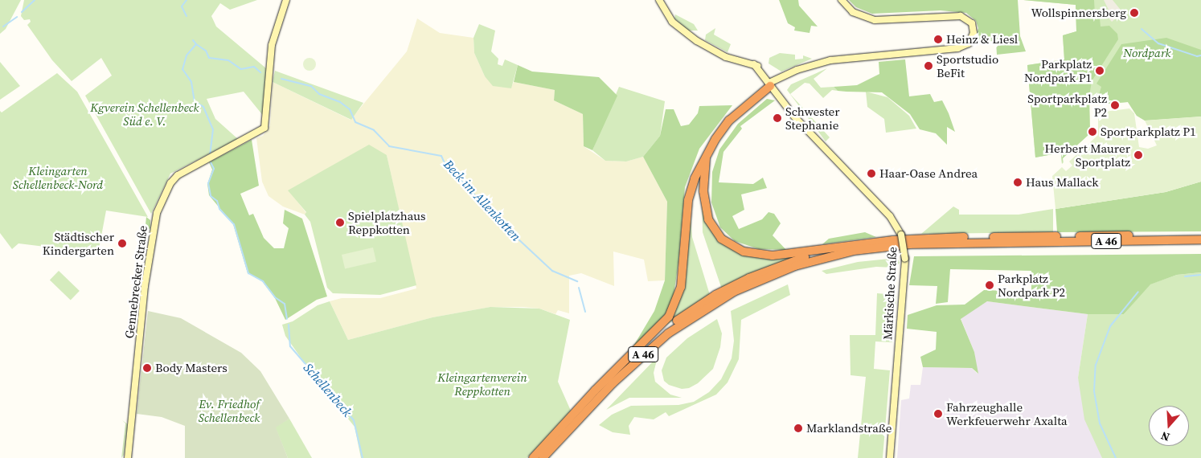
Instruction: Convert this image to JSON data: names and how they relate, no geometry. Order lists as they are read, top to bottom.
{
  "streets": {
    "highway": ["A 46"],
    "main road": ["Gennebrecker Straße", "Märkische Straße"]
  },
  "water": ["Beck im Allenkotten", "Schellenbeck"],
  "parks": [
    "Nordpark",
    "Kgverein Schellenbeck Süd e. V.",
    "Kleingarten Schellenbeck-Nord",
    "Kleingartenverein Reppkotten",
    "Ev. Friedhof Schellenbeck"
  ],
  "places": [
    "Wollspinnersberg",
    "Heinz & Liesl",
    "Sportstudio BeFit",
    "Parkplatz Nordpark P1",
    "Sportparkplatz P2",
    "Schwester Stephanie",
    "Sportparkplatz P1",
    "Herbert Maurer Sportplatz",
    "Haar-Oase Andrea",
    "Haus Mallack",
    "Spielplatzhaus Reppkotten",
    "Städtischer Kindergarten",
    "Parkplatz Nordpark P2",
    "Body Masters",
    "Fahrzeughalle Werkfeuerwehr Axalta",
    "Marklandstraße"
  ],
  "north": "bottom"
}
